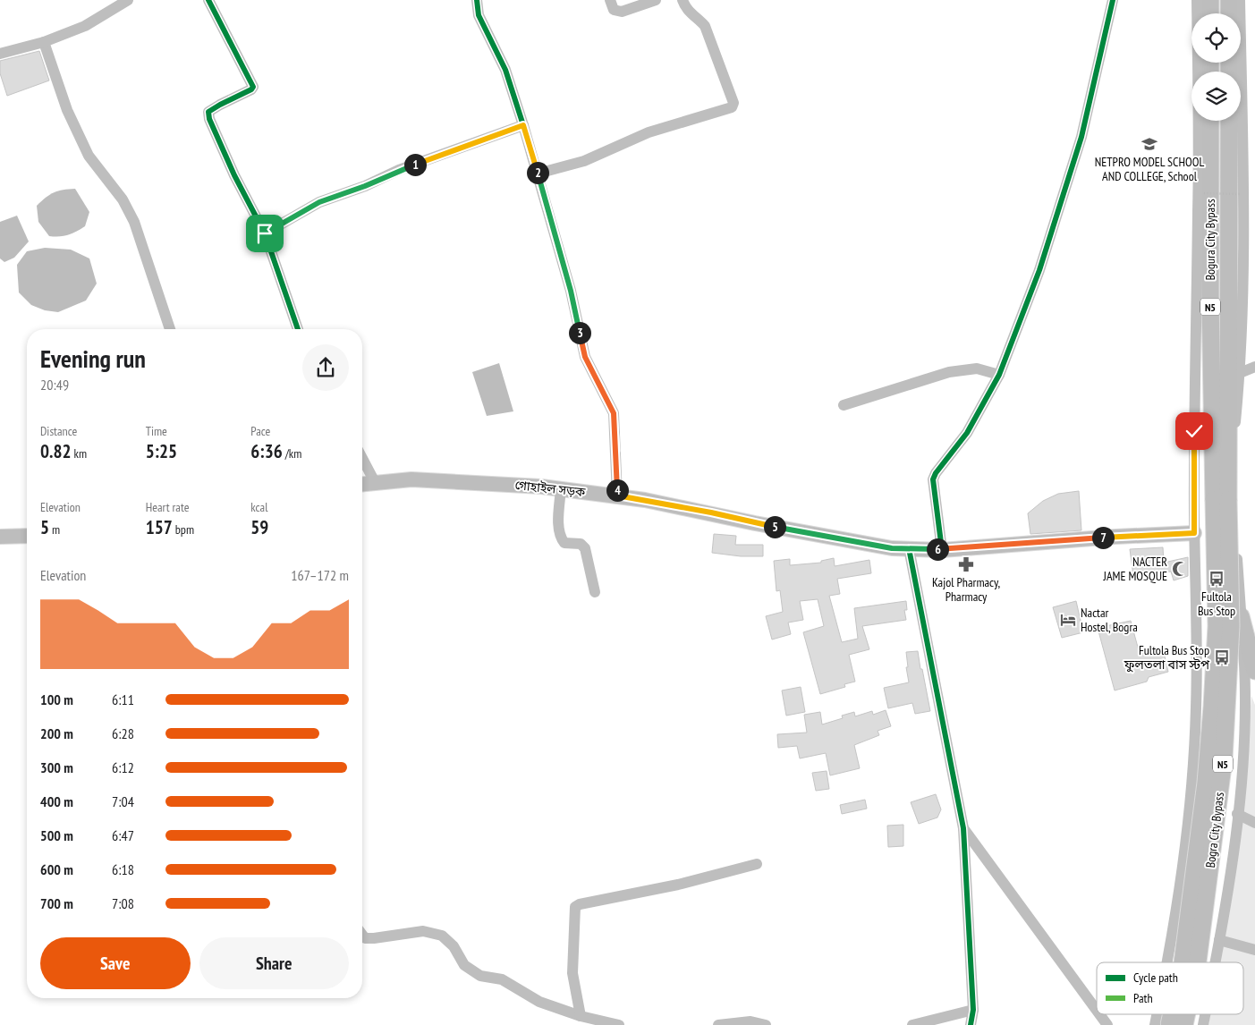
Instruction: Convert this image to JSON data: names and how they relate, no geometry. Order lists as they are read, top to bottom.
{
  "streets": {
    "highway": ["Bogura City Bypass", "N5", "Bogra City Bypass"],
    "main road": ["গোহাইল সড়ক"]
  },
  "crossings": [
    ["Bogura City Bypass", "Bogra City Bypass"]
  ],
  "places": {
    "school or university": ["NETPRO MODEL SCHOOL AND COLLEGE, School"],
    "pharmacy": ["Kajol Pharmacy, Pharmacy"],
    "mosque": ["NACTER JAME MOSQUE"],
    "bus stop": ["Fultola Bus Stop", "Fultola Bus Stop ফুলতলা বাস স্টপ"],
    "hotel": ["Nactar Hostel, Bogra"]
  },
  "legend": ["Cycle path", "Path"],
  "page": {
    "pins": [
      "1",
      "2",
      "3",
      "4",
      "5",
      "7",
      "6"
    ],
    "heading": ["Evening run", "20:49"],
    "stats": [
      ["Distance", "0.82 km"],
      ["Time", "5:25"],
      ["Pace", "6:36 /km"],
      ["Elevation", "5 m"],
      ["Heart rate", "157 bpm"],
      ["kcal", "59"]
    ],
    "chart": ["Elevation", "167–172 m"],
    "list": [
      {
        "name": "100 m",
        "note": "6:11"
      },
      {
        "name": "200 m",
        "note": "6:28"
      },
      {
        "name": "300 m",
        "note": "6:12"
      },
      {
        "name": "400 m",
        "note": "7:04"
      },
      {
        "name": "500 m",
        "note": "6:47"
      },
      {
        "name": "600 m",
        "note": "6:18"
      },
      {
        "name": "700 m",
        "note": "7:08"
      }
    ],
    "buttons": ["Save", "Share"]
  }
}
